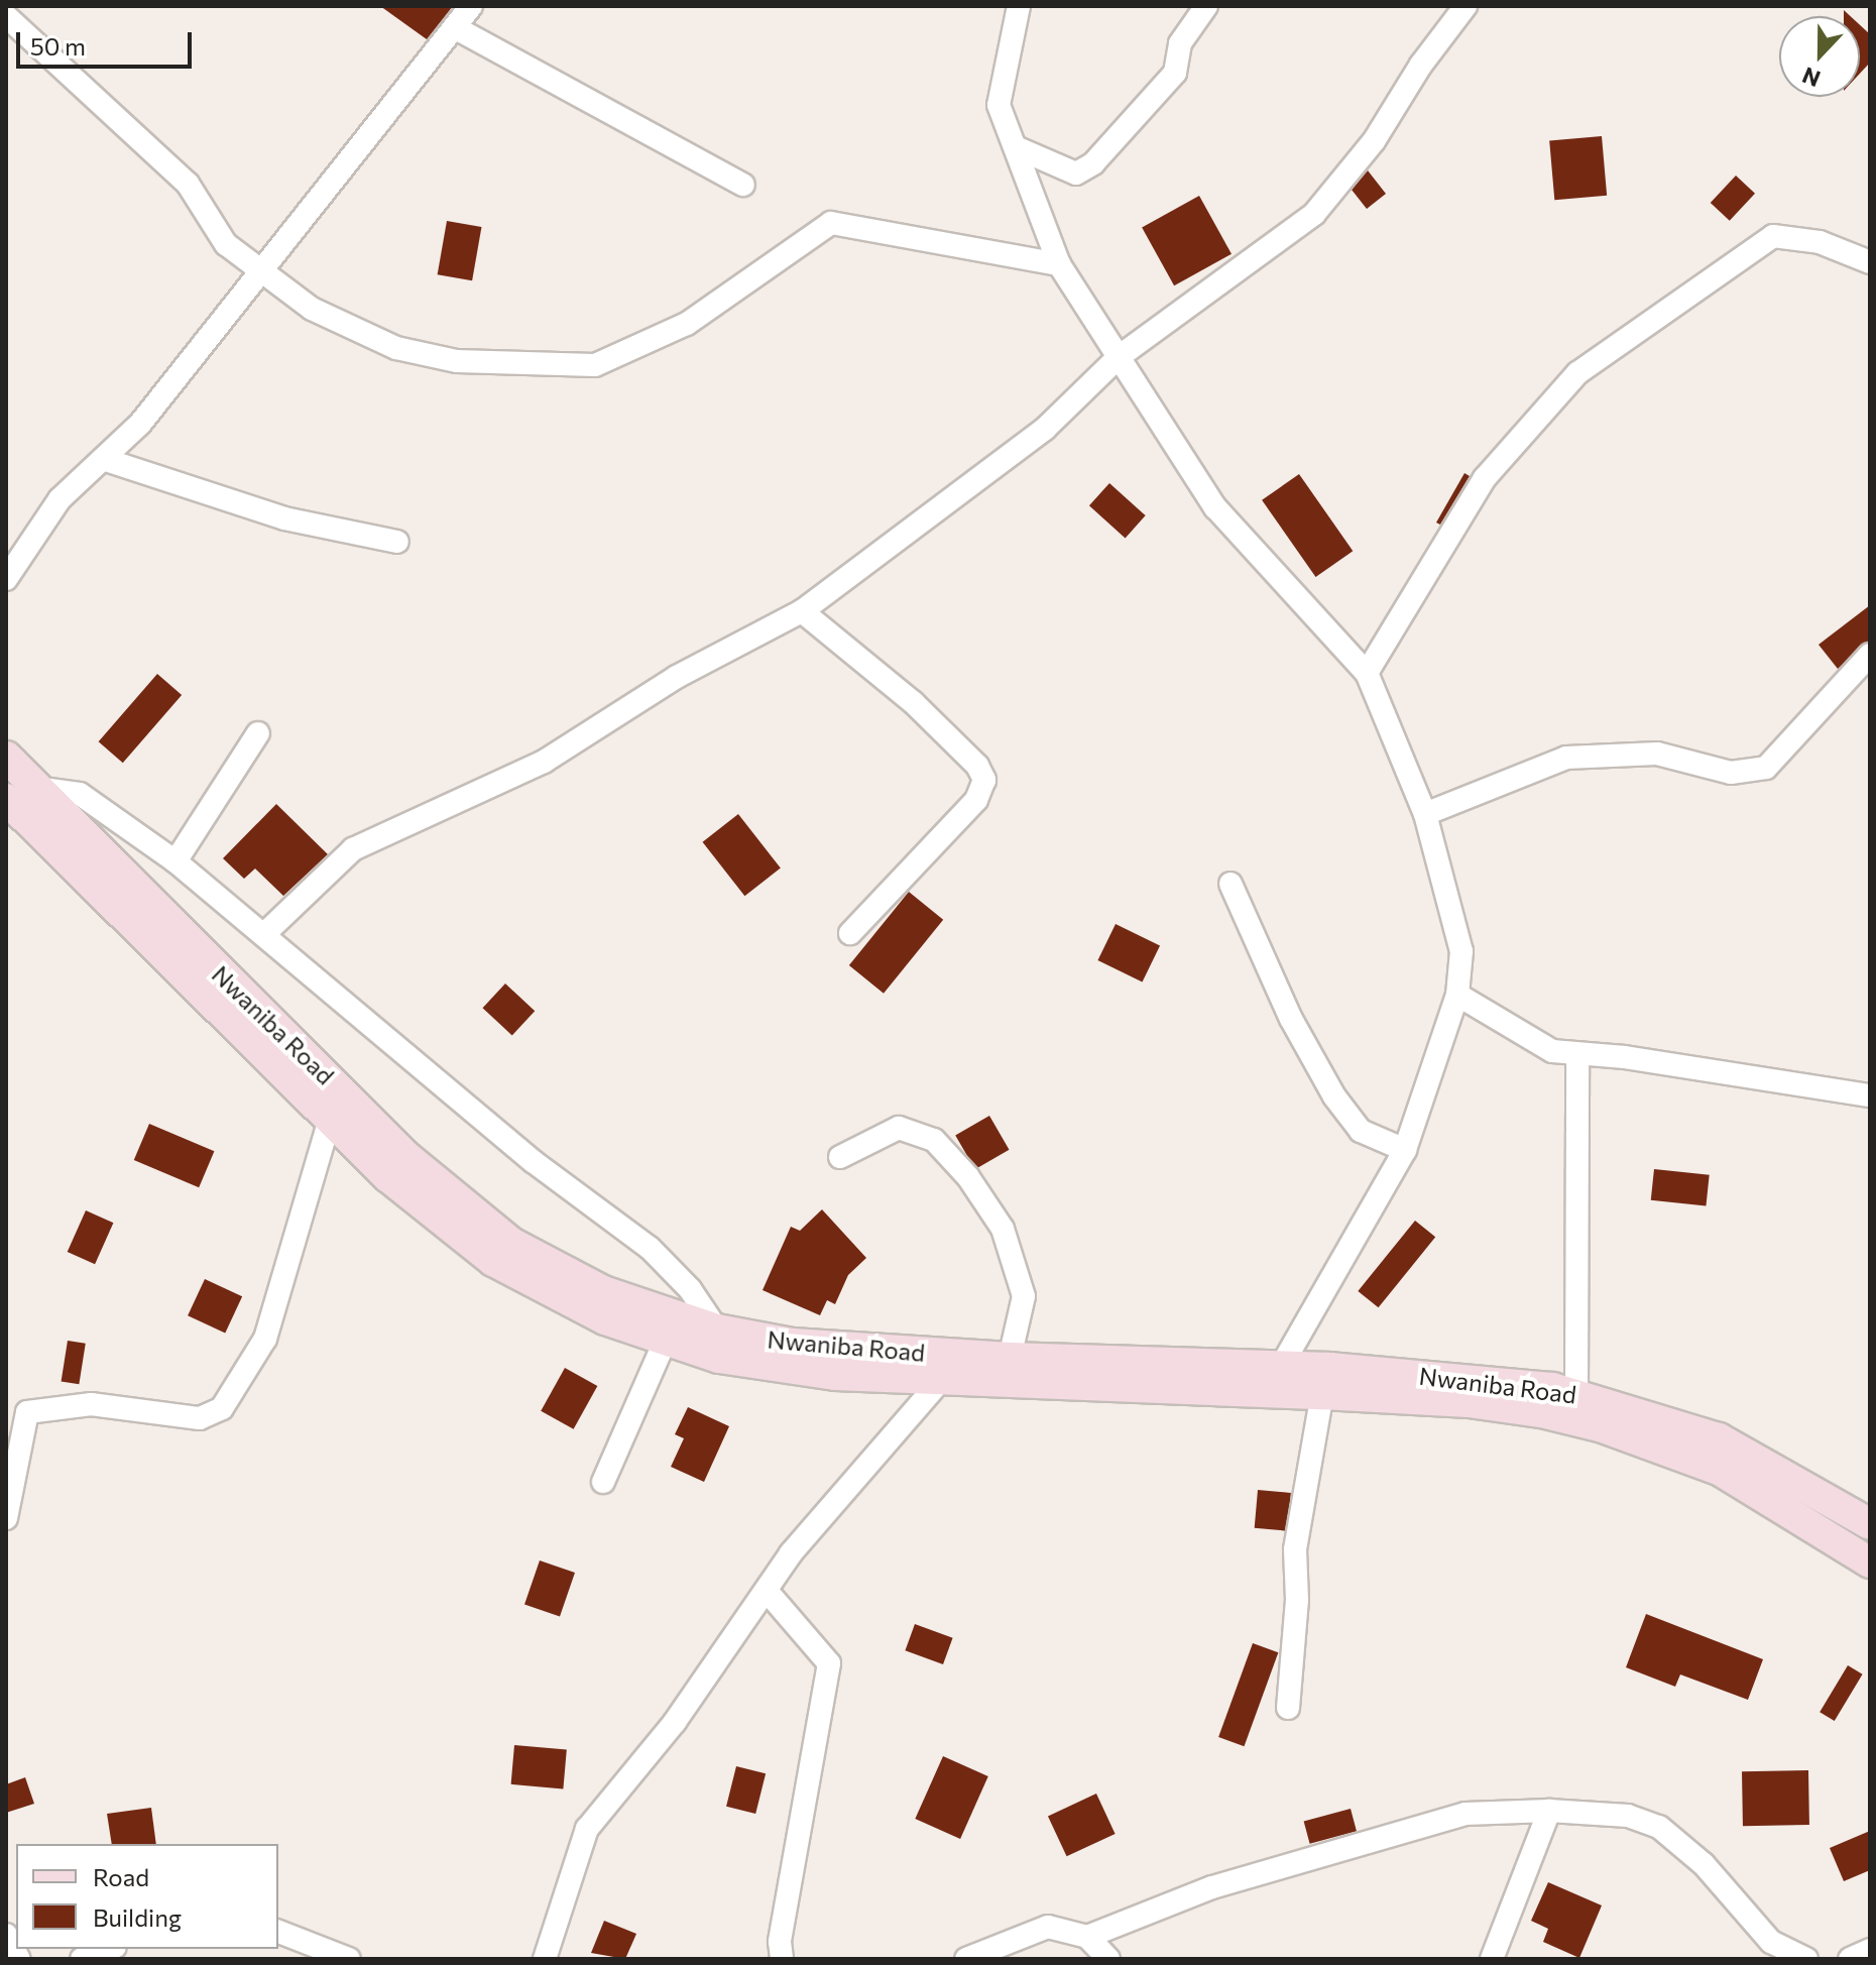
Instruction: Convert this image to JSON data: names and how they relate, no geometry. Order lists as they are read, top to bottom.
{
  "streets": {
    "main road": ["Nwaniba Road"]
  },
  "legend": ["Road", "Building"],
  "scale_bar": "50 m",
  "north": "bottom"
}
